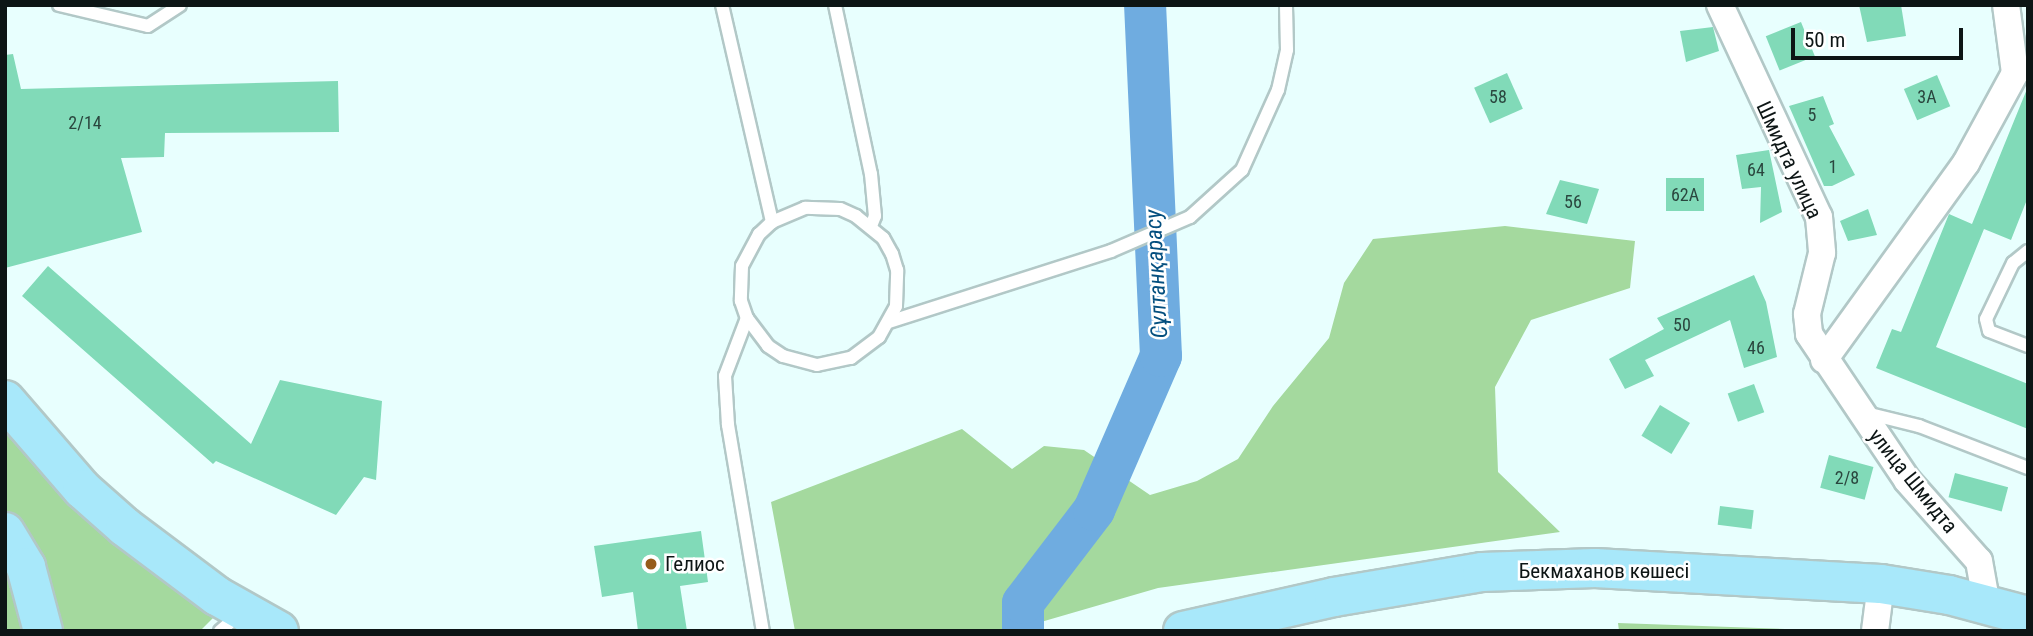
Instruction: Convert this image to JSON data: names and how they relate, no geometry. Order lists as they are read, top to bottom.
{
  "streets": {
    "main road": ["Бекмаханов көшесі"],
    "street": ["Шмидта улица", "улица Шмидта"]
  },
  "crossings": [
    ["Шмидта улица", "улица Шмидта"],
    ["улица Шмидта", "Бекмаханов көшесі"]
  ],
  "water": ["Сұлтанқарасу"],
  "places": ["Гелиос"],
  "house_numbers": [
    "58",
    "3А",
    "5",
    "2/14",
    "1",
    "64",
    "62А",
    "56",
    "50",
    "46",
    "2/8"
  ],
  "scale_bar": "50 m"
}
